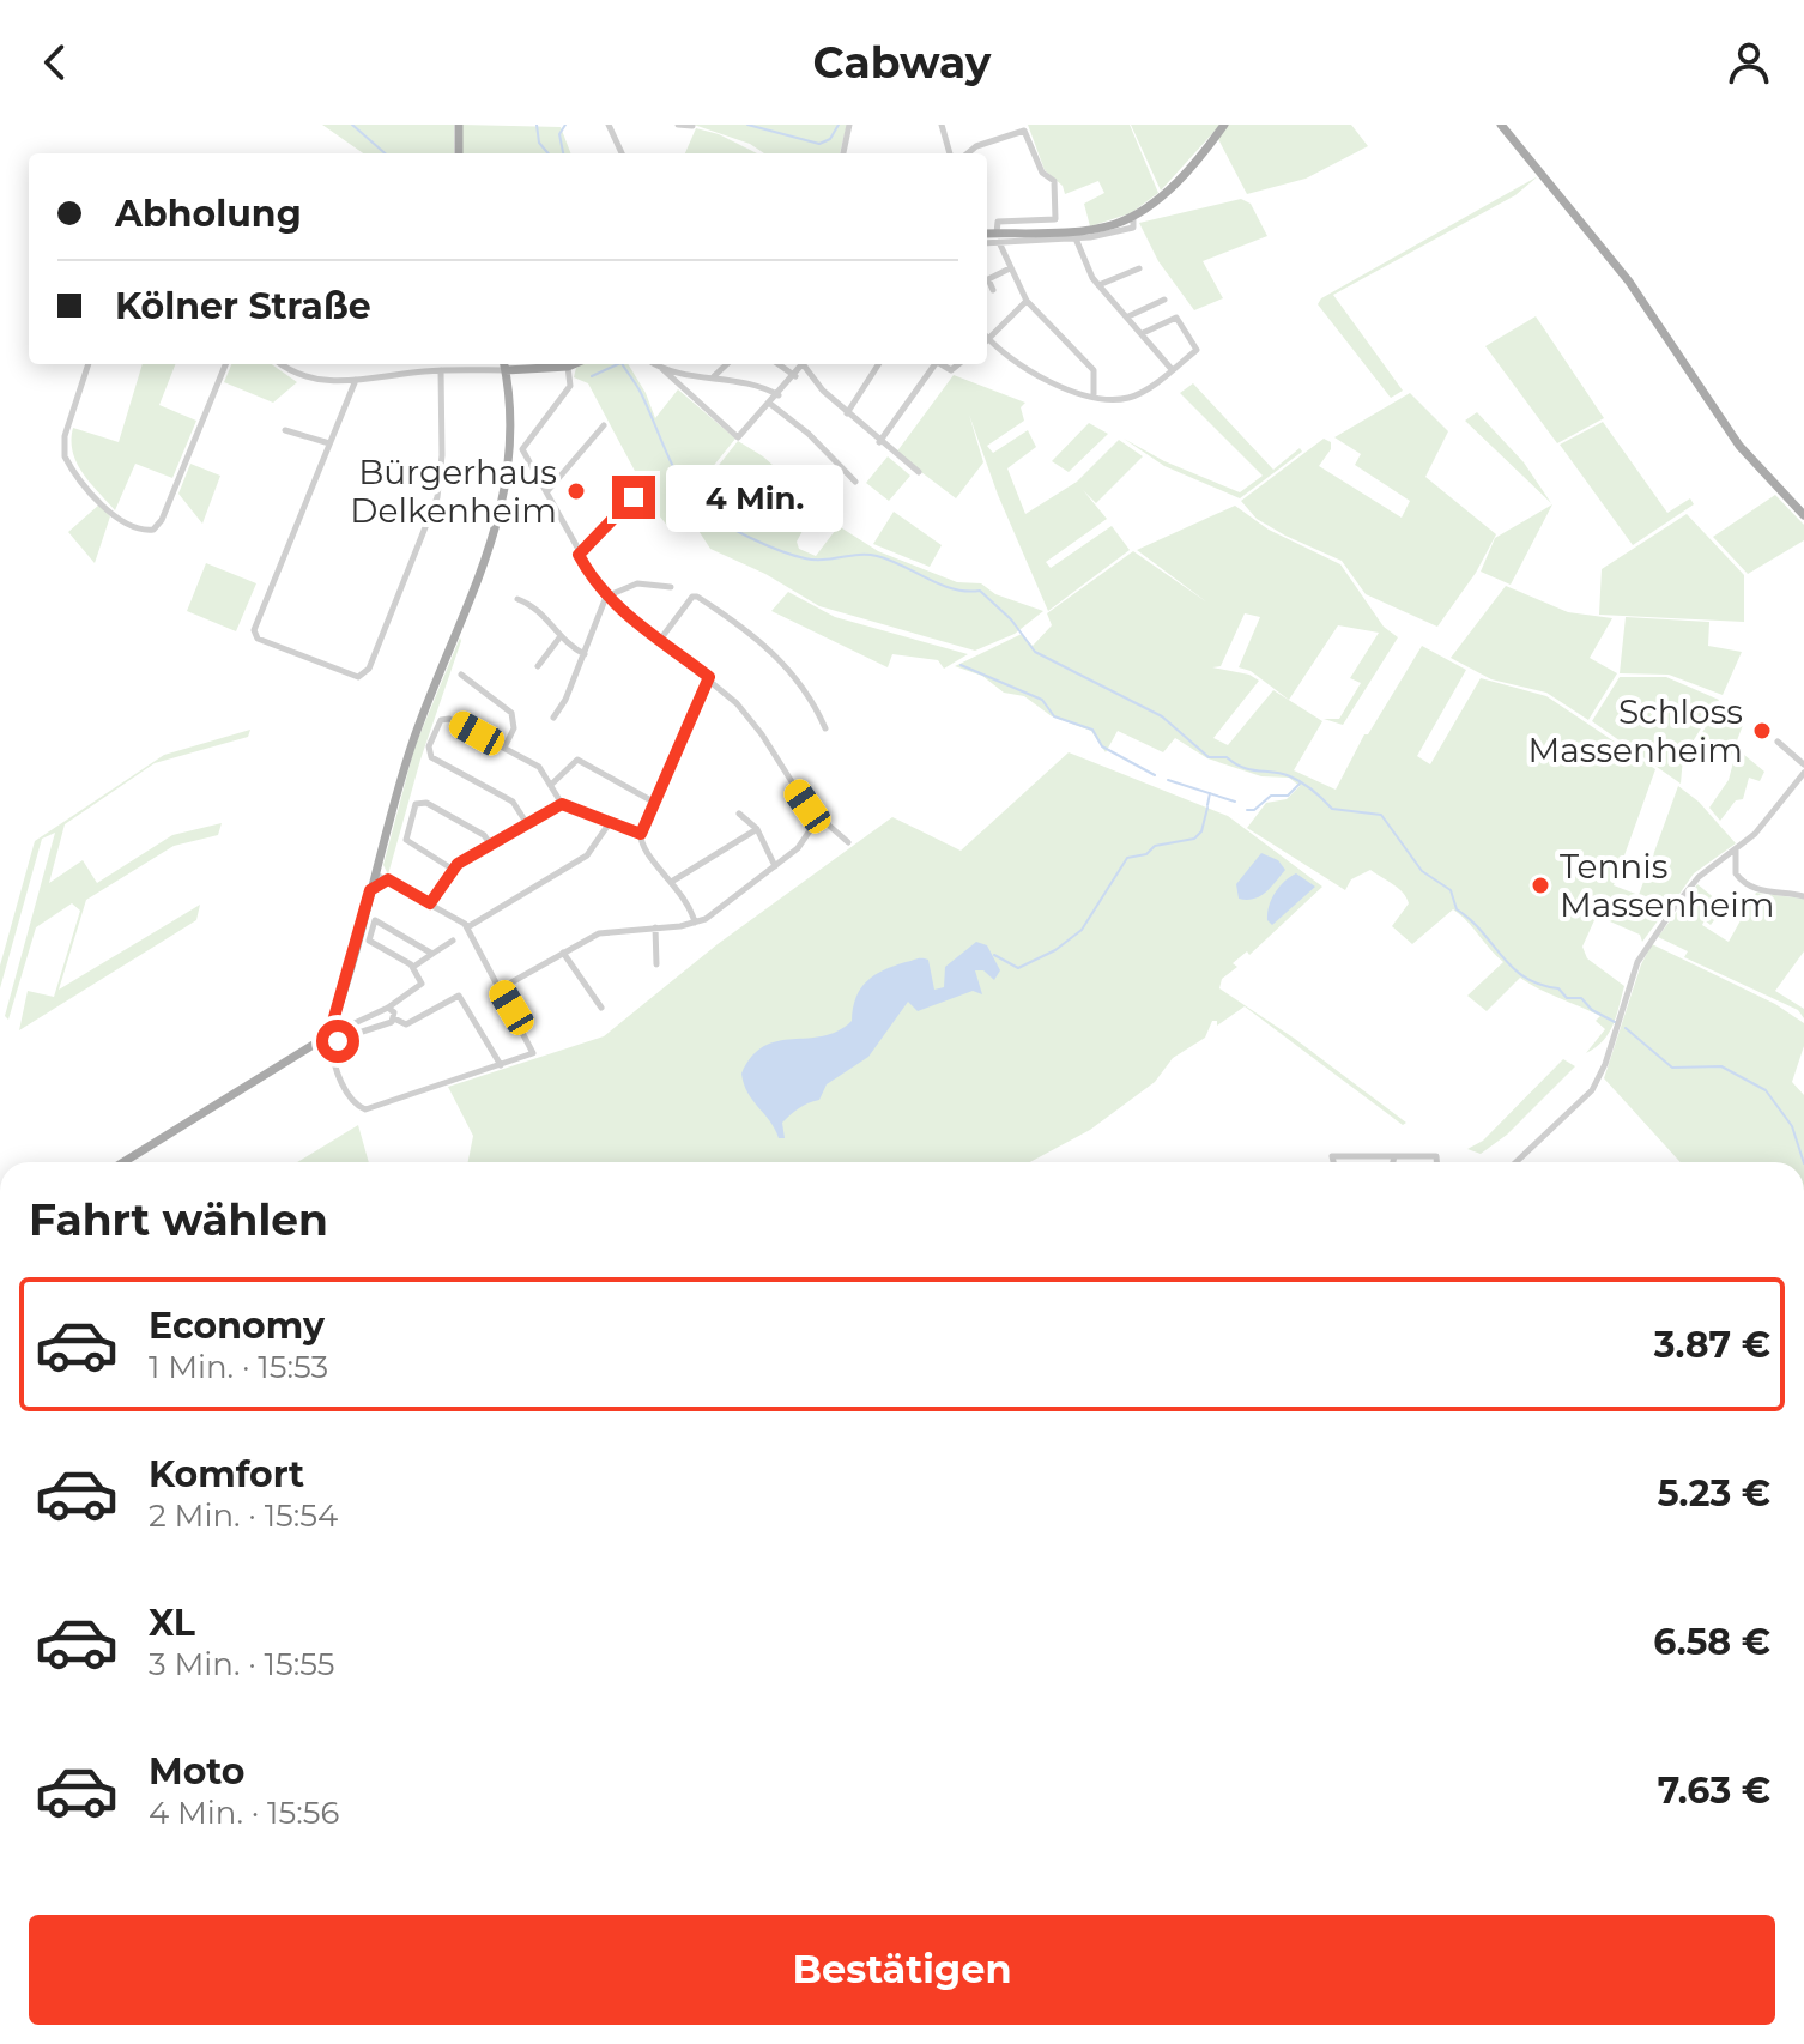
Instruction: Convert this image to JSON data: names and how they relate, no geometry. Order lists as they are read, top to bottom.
{
  "places": ["Bürgerhaus Delkenheim", "Schloss Massenheim", "Tennis Massenheim"],
  "page": {
    "header": "Cabway",
    "banner": ["Abholung", "Kölner Straße"],
    "bubble": "4 Min.",
    "heading": "Fahrt wählen",
    "list": [
      {
        "name": "Economy",
        "note": "1 Min. · 15:53",
        "value": "3.87 €"
      },
      {
        "name": "Komfort",
        "note": "2 Min. · 15:54",
        "value": "5.23 €"
      },
      {
        "name": "XL",
        "note": "3 Min. · 15:55",
        "value": "6.58 €"
      },
      {
        "name": "Moto",
        "note": "4 Min. · 15:56",
        "value": "7.63 €"
      }
    ],
    "buttons": "Bestätigen"
  }
}
